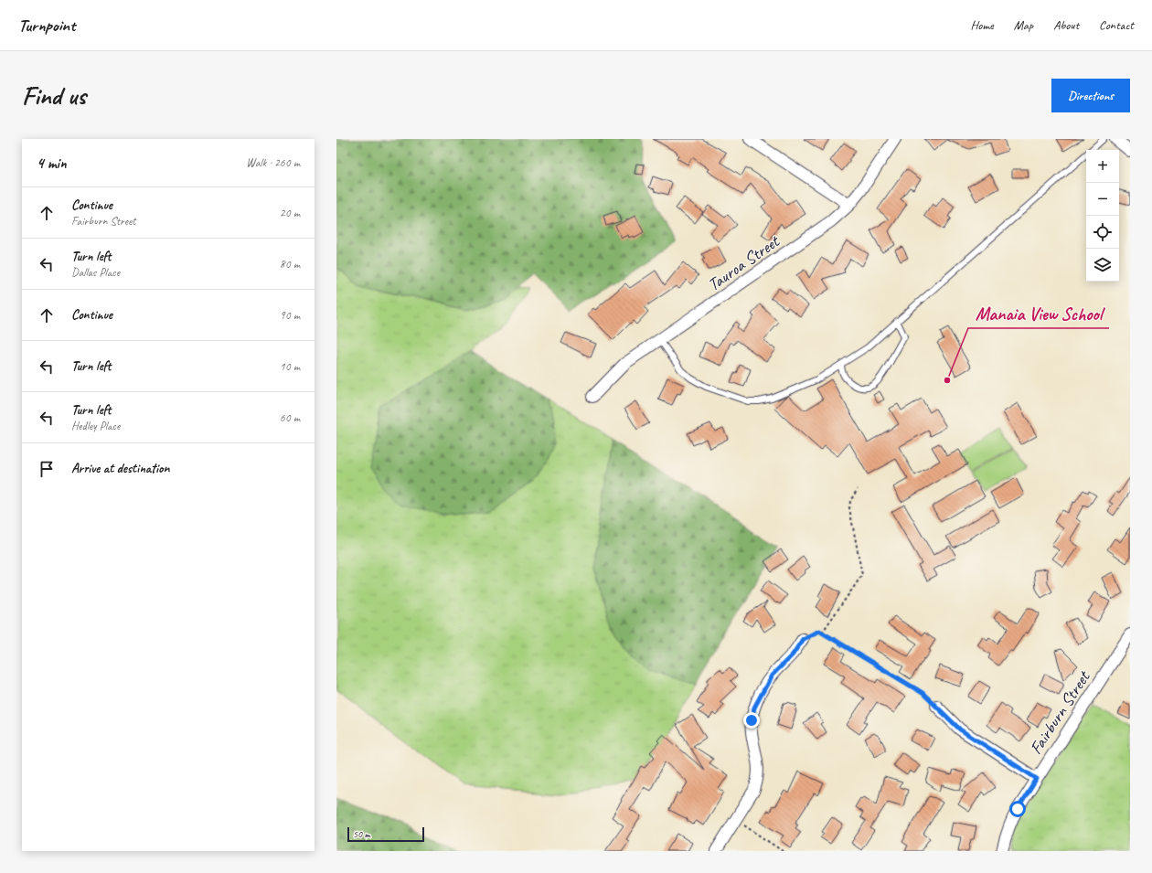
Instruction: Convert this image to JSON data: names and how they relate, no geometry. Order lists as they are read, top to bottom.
{
  "streets": {
    "street": ["Tauroa Street", "Fairburn Street"]
  },
  "places": ["Manaia View School"],
  "scale_bar": "50 m",
  "page": {
    "header": "Turnpoint",
    "nav": [
      "Home",
      "Map",
      "About",
      "Contact"
    ],
    "buttons": "Directions",
    "title": "Find us",
    "heading": ["4 min", "Walk · 260 m"],
    "map_buttons": ["+", "−"],
    "list": [
      ["Continue", "Fairburn Street", "20 m"],
      ["Turn left", "Dallas Place", "80 m"],
      ["Continue", "90 m"],
      ["Turn left", "10 m"],
      ["Turn left", "Hedley Place", "60 m"],
      "Arrive at destination"
    ],
    "scale": "50 m"
  }
}
